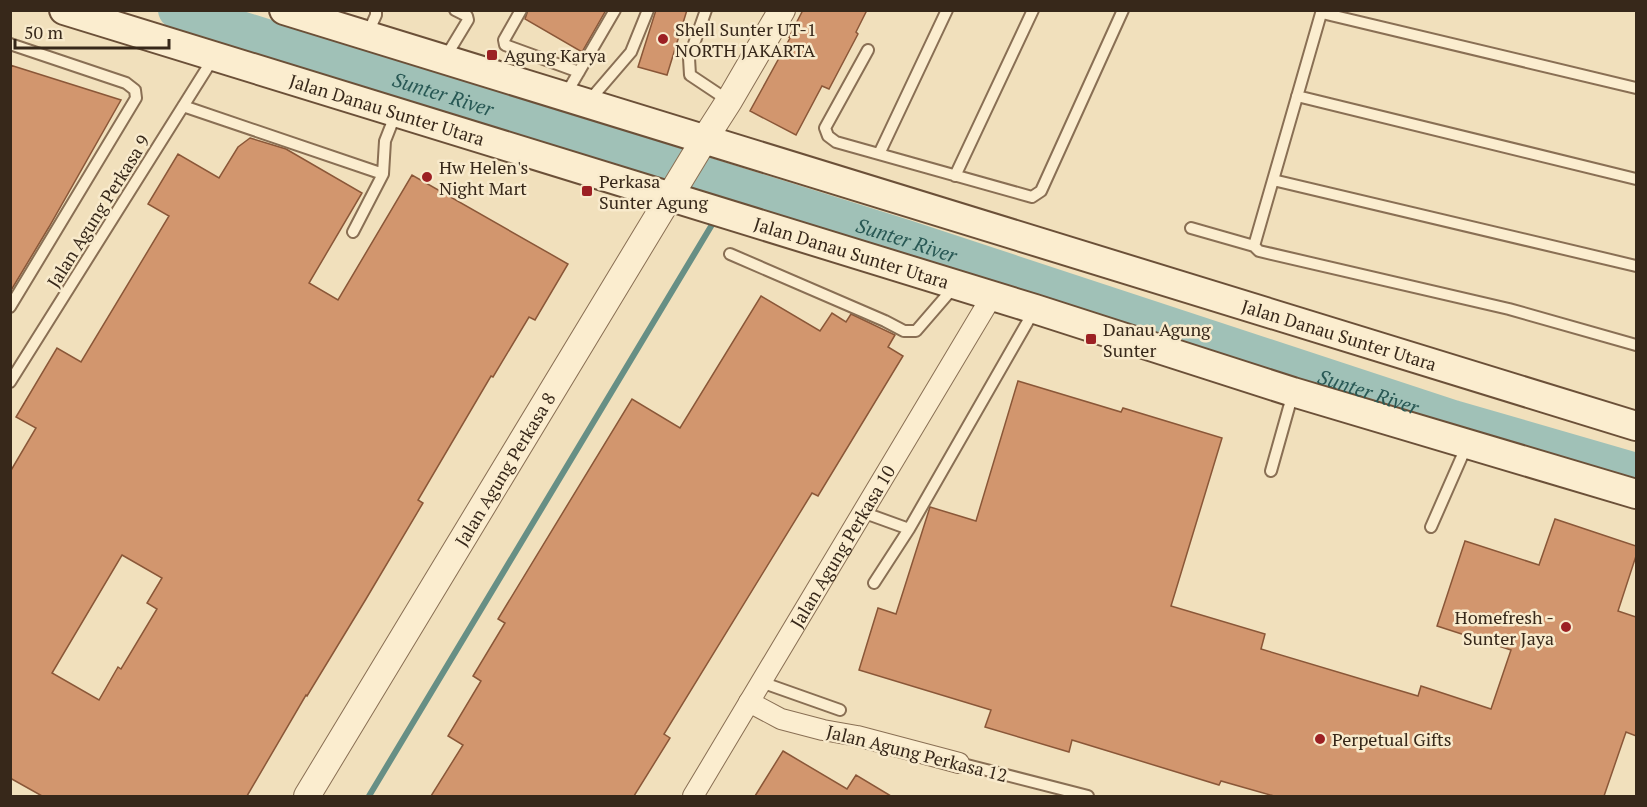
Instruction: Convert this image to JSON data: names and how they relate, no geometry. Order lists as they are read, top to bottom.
{
  "streets": {
    "main road": ["Jalan Danau Sunter Utara"],
    "street": ["Jalan Agung Perkasa 8", "Jalan Agung Perkasa 10", "Jalan Agung Perkasa 12"],
    "lane": ["Jalan Agung Perkasa 9"]
  },
  "crossings": [
    ["Jalan Danau Sunter Utara", "Jalan Agung Perkasa 9"],
    ["Jalan Danau Sunter Utara", "Jalan Agung Perkasa 8"],
    ["Jalan Danau Sunter Utara", "Jalan Agung Perkasa 10"],
    ["Jalan Agung Perkasa 10", "Jalan Agung Perkasa 12"]
  ],
  "water": ["Sunter River"],
  "places": {
    "other": [
      "Shell Sunter UT-1 NORTH JAKARTA",
      "Hw Helen's Night Mart",
      "Homefresh - Sunter Jaya",
      "Perpetual Gifts"
    ],
    "transit": ["Agung Karya", "Perkasa Sunter Agung", "Danau Agung Sunter"]
  },
  "scale_bar": "50 m"
}
